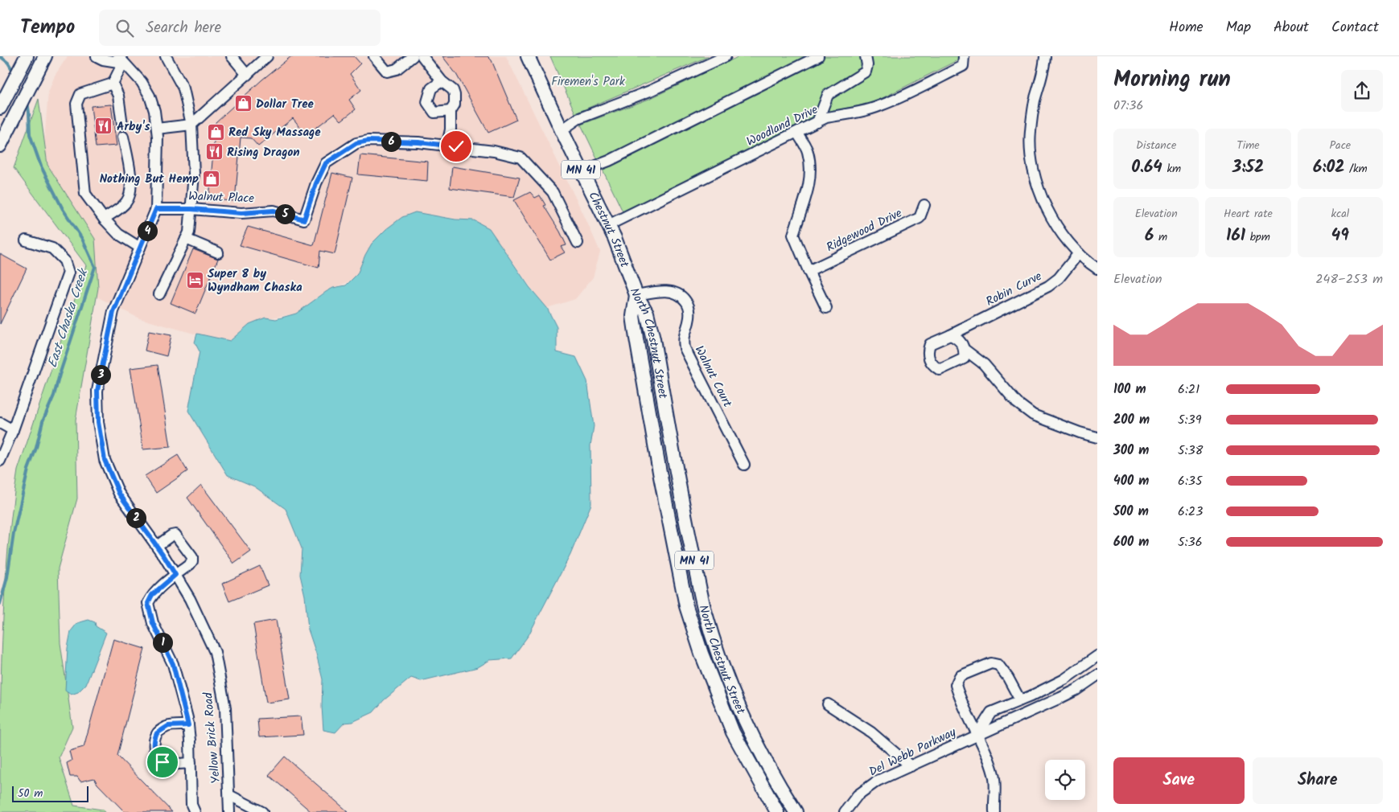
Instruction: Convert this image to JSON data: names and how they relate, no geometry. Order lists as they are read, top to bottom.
{
  "streets": {
    "main road": ["MN 41", "Chestnut Street", "North Chestnut Street"],
    "street": [
      "Woodland Drive",
      "Walnut Place",
      "Ridgewood Drive",
      "Robin Curve",
      "Walnut Court",
      "Yellow Brick Road",
      "Del Webb Parkway"
    ]
  },
  "crossings": [
    ["Woodland Drive", "Chestnut Street"],
    ["Walnut Place", "Yellow Brick Road"],
    ["Chestnut Street", "North Chestnut Street"],
    ["Chestnut Street", "Walnut Court"],
    ["North Chestnut Street", "Walnut Court"]
  ],
  "water": ["East Chaska Creek"],
  "parks": ["Firemen's Park"],
  "places": {
    "shop": ["Dollar Tree", "Red Sky Massage", "Nothing But Hemp"],
    "restaurant": ["Arby's", "Rising Dragon"],
    "hotel": ["Super 8 by Wyndham Chaska"]
  },
  "scale_bar": "50 m",
  "page": {
    "header": "Tempo",
    "search": "Search here",
    "nav": [
      "Home",
      "Map",
      "About",
      "Contact"
    ],
    "heading": ["Morning run", "07:36"],
    "stats": [
      ["Distance", "0.64 km"],
      ["Time", "3:52"],
      ["Pace", "6:02 /km"],
      ["Elevation", "6 m"],
      ["Heart rate", "161 bpm"],
      ["kcal", "49"]
    ],
    "pins": [
      "6",
      "5",
      "4",
      "3",
      "2",
      "1"
    ],
    "chart": ["Elevation", "248–253 m"],
    "list": [
      {
        "name": "100 m",
        "note": "6:21"
      },
      {
        "name": "200 m",
        "note": "5:39"
      },
      {
        "name": "300 m",
        "note": "5:38"
      },
      {
        "name": "400 m",
        "note": "6:35"
      },
      {
        "name": "500 m",
        "note": "6:23"
      },
      {
        "name": "600 m",
        "note": "5:36"
      }
    ],
    "buttons": ["Save", "Share"],
    "scale": "50 m"
  }
}
